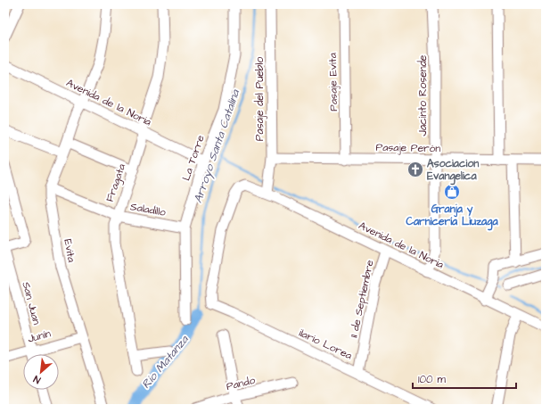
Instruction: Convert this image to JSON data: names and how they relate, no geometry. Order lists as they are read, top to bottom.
{
  "streets": {
    "street": [
      "Pasaje Evita",
      "Jacinto Rosende",
      "Pasaje del Pueblo",
      "Avenida de la Noria",
      "Pasaje Perón",
      "La Torre",
      "Fragata",
      "Saladillo",
      "Evita",
      "11 de Septiembre",
      "San Juan",
      "Junín",
      "ilario Lorea",
      "Pando"
    ]
  },
  "crossings": [
    ["Pasaje Evita", "Pasaje Perón"],
    ["Jacinto Rosende", "Avenida de la Noria"],
    ["Jacinto Rosende", "Pasaje Perón"],
    ["Pasaje del Pueblo", "Avenida de la Noria"],
    ["Pasaje del Pueblo", "Pasaje Perón"],
    ["Avenida de la Noria", "La Torre"],
    ["Avenida de la Noria", "Fragata"],
    ["Avenida de la Noria", "Evita"],
    ["Avenida de la Noria", "11 de Septiembre"],
    ["Avenida de la Noria", "ilario Lorea"],
    ["La Torre", "Saladillo"],
    ["Fragata", "Saladillo"],
    ["Saladillo", "Evita"],
    ["Evita", "Junín"],
    ["11 de Septiembre", "ilario Lorea"],
    ["San Juan", "Junín"]
  ],
  "water": ["Arroyo Santa Catalina", "Río Matanza"],
  "places": {
    "church": ["Asociacion Evangelica"],
    "shop": ["Granja y Carnicería Liuzaga"]
  },
  "scale_bar": "100 m",
  "north": "bottom left"
}
